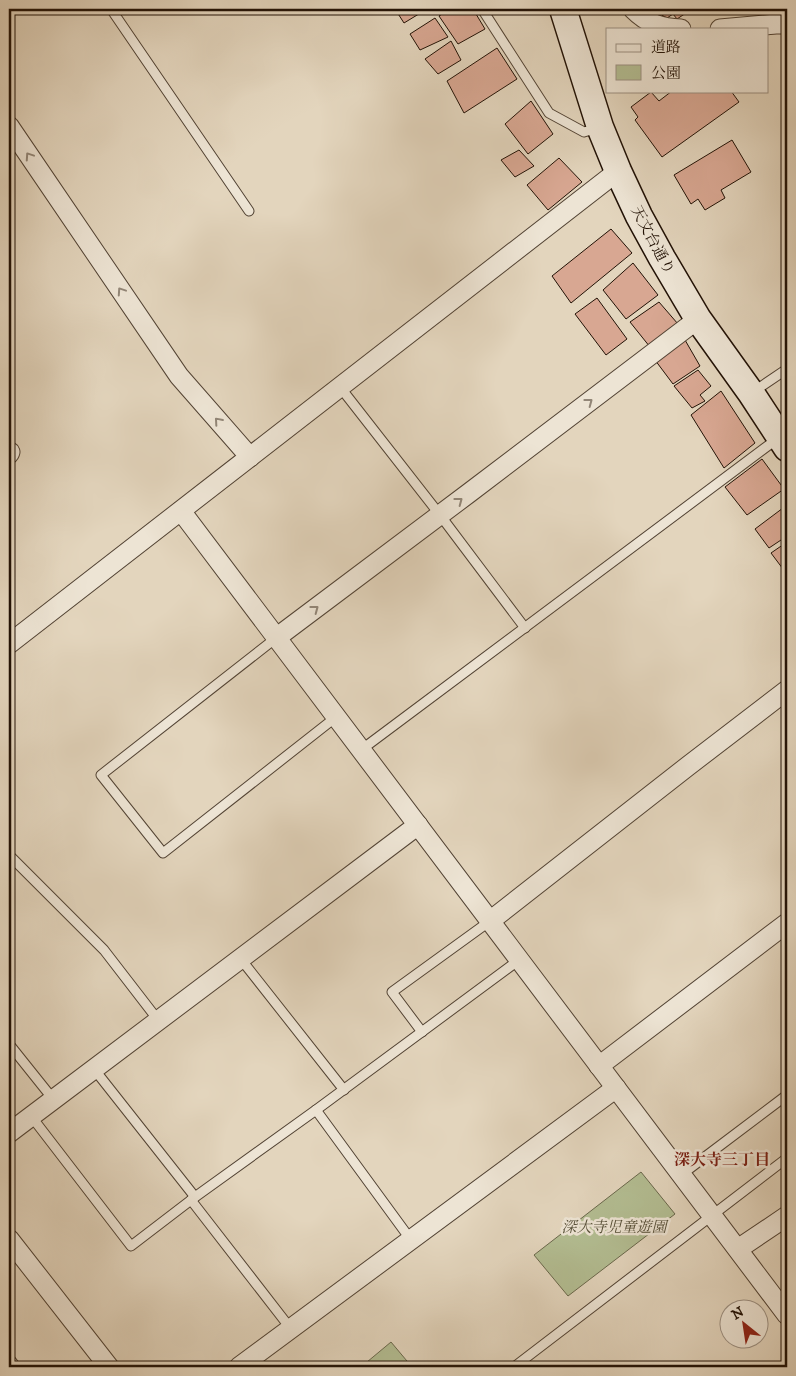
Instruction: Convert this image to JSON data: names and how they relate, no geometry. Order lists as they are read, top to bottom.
{
  "streets": {
    "main road": ["天文台通り"]
  },
  "districts": ["深大寺三丁目"],
  "parks": ["深大寺児童遊園"],
  "legend": ["道路", "公園"],
  "north": "top left"
}
